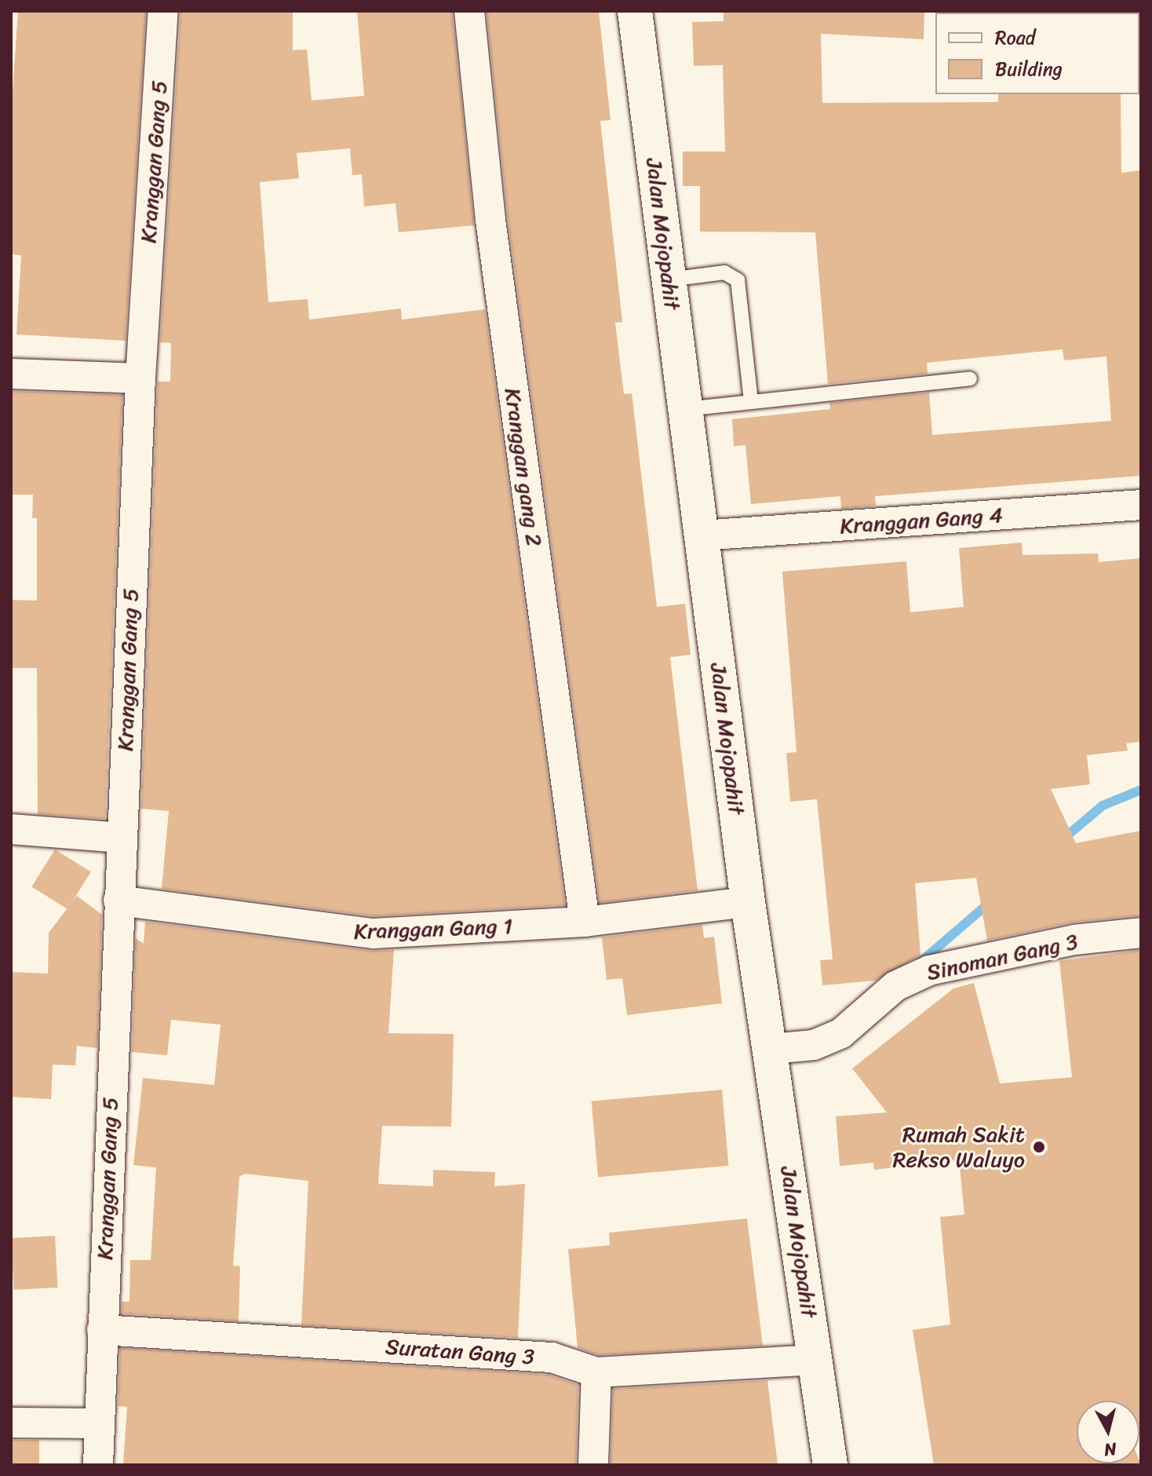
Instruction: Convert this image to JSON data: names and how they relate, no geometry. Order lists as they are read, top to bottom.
{
  "streets": {
    "main road": ["Jalan Mojopahit"],
    "street": [
      "Kranggan Gang 5",
      "Kranggan gang 2",
      "Kranggan Gang 4",
      "Kranggan Gang 1",
      "Sinoman Gang 3",
      "Suratan Gang 3"
    ]
  },
  "crossings": [
    ["Kranggan Gang 5", "Kranggan Gang 1"],
    ["Kranggan Gang 5", "Suratan Gang 3"],
    ["Jalan Mojopahit", "Kranggan Gang 4"],
    ["Jalan Mojopahit", "Kranggan Gang 1"],
    ["Jalan Mojopahit", "Sinoman Gang 3"],
    ["Jalan Mojopahit", "Suratan Gang 3"],
    ["Kranggan gang 2", "Kranggan Gang 1"]
  ],
  "places": ["Rumah Sakit Rekso Waluyo"],
  "legend": ["Road", "Building"],
  "north": "bottom"
}
